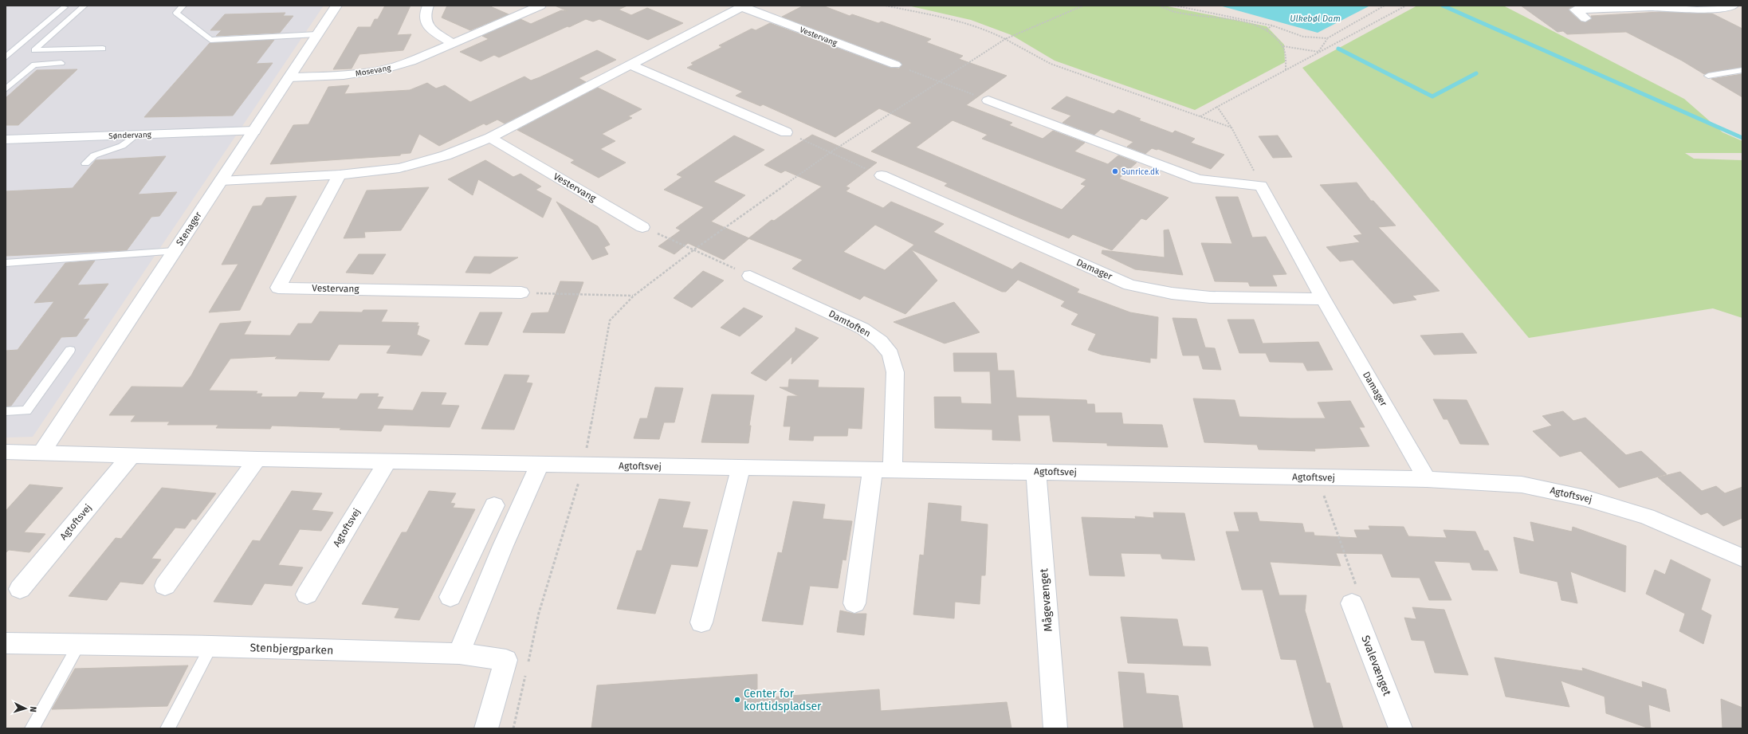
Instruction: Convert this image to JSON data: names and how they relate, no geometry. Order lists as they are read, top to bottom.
{
  "streets": {
    "street": [
      "Vestervang",
      "Mosevang",
      "Søndervang",
      "Stenager",
      "Damager",
      "Damtoften",
      "Agtoftsvej",
      "Mågevænget",
      "Stenbjergparken",
      "Svalevænget"
    ]
  },
  "crossings": [
    ["Vestervang", "Stenager"],
    ["Mosevang", "Stenager"],
    ["Søndervang", "Stenager"],
    ["Stenager", "Agtoftsvej"],
    ["Damager", "Agtoftsvej"],
    ["Damtoften", "Agtoftsvej"],
    ["Agtoftsvej", "Mågevænget"]
  ],
  "water": ["Ulkebøl Dam"],
  "places": ["Sunrice.dk", "Center for korttidspladser"],
  "north": "right"
}
